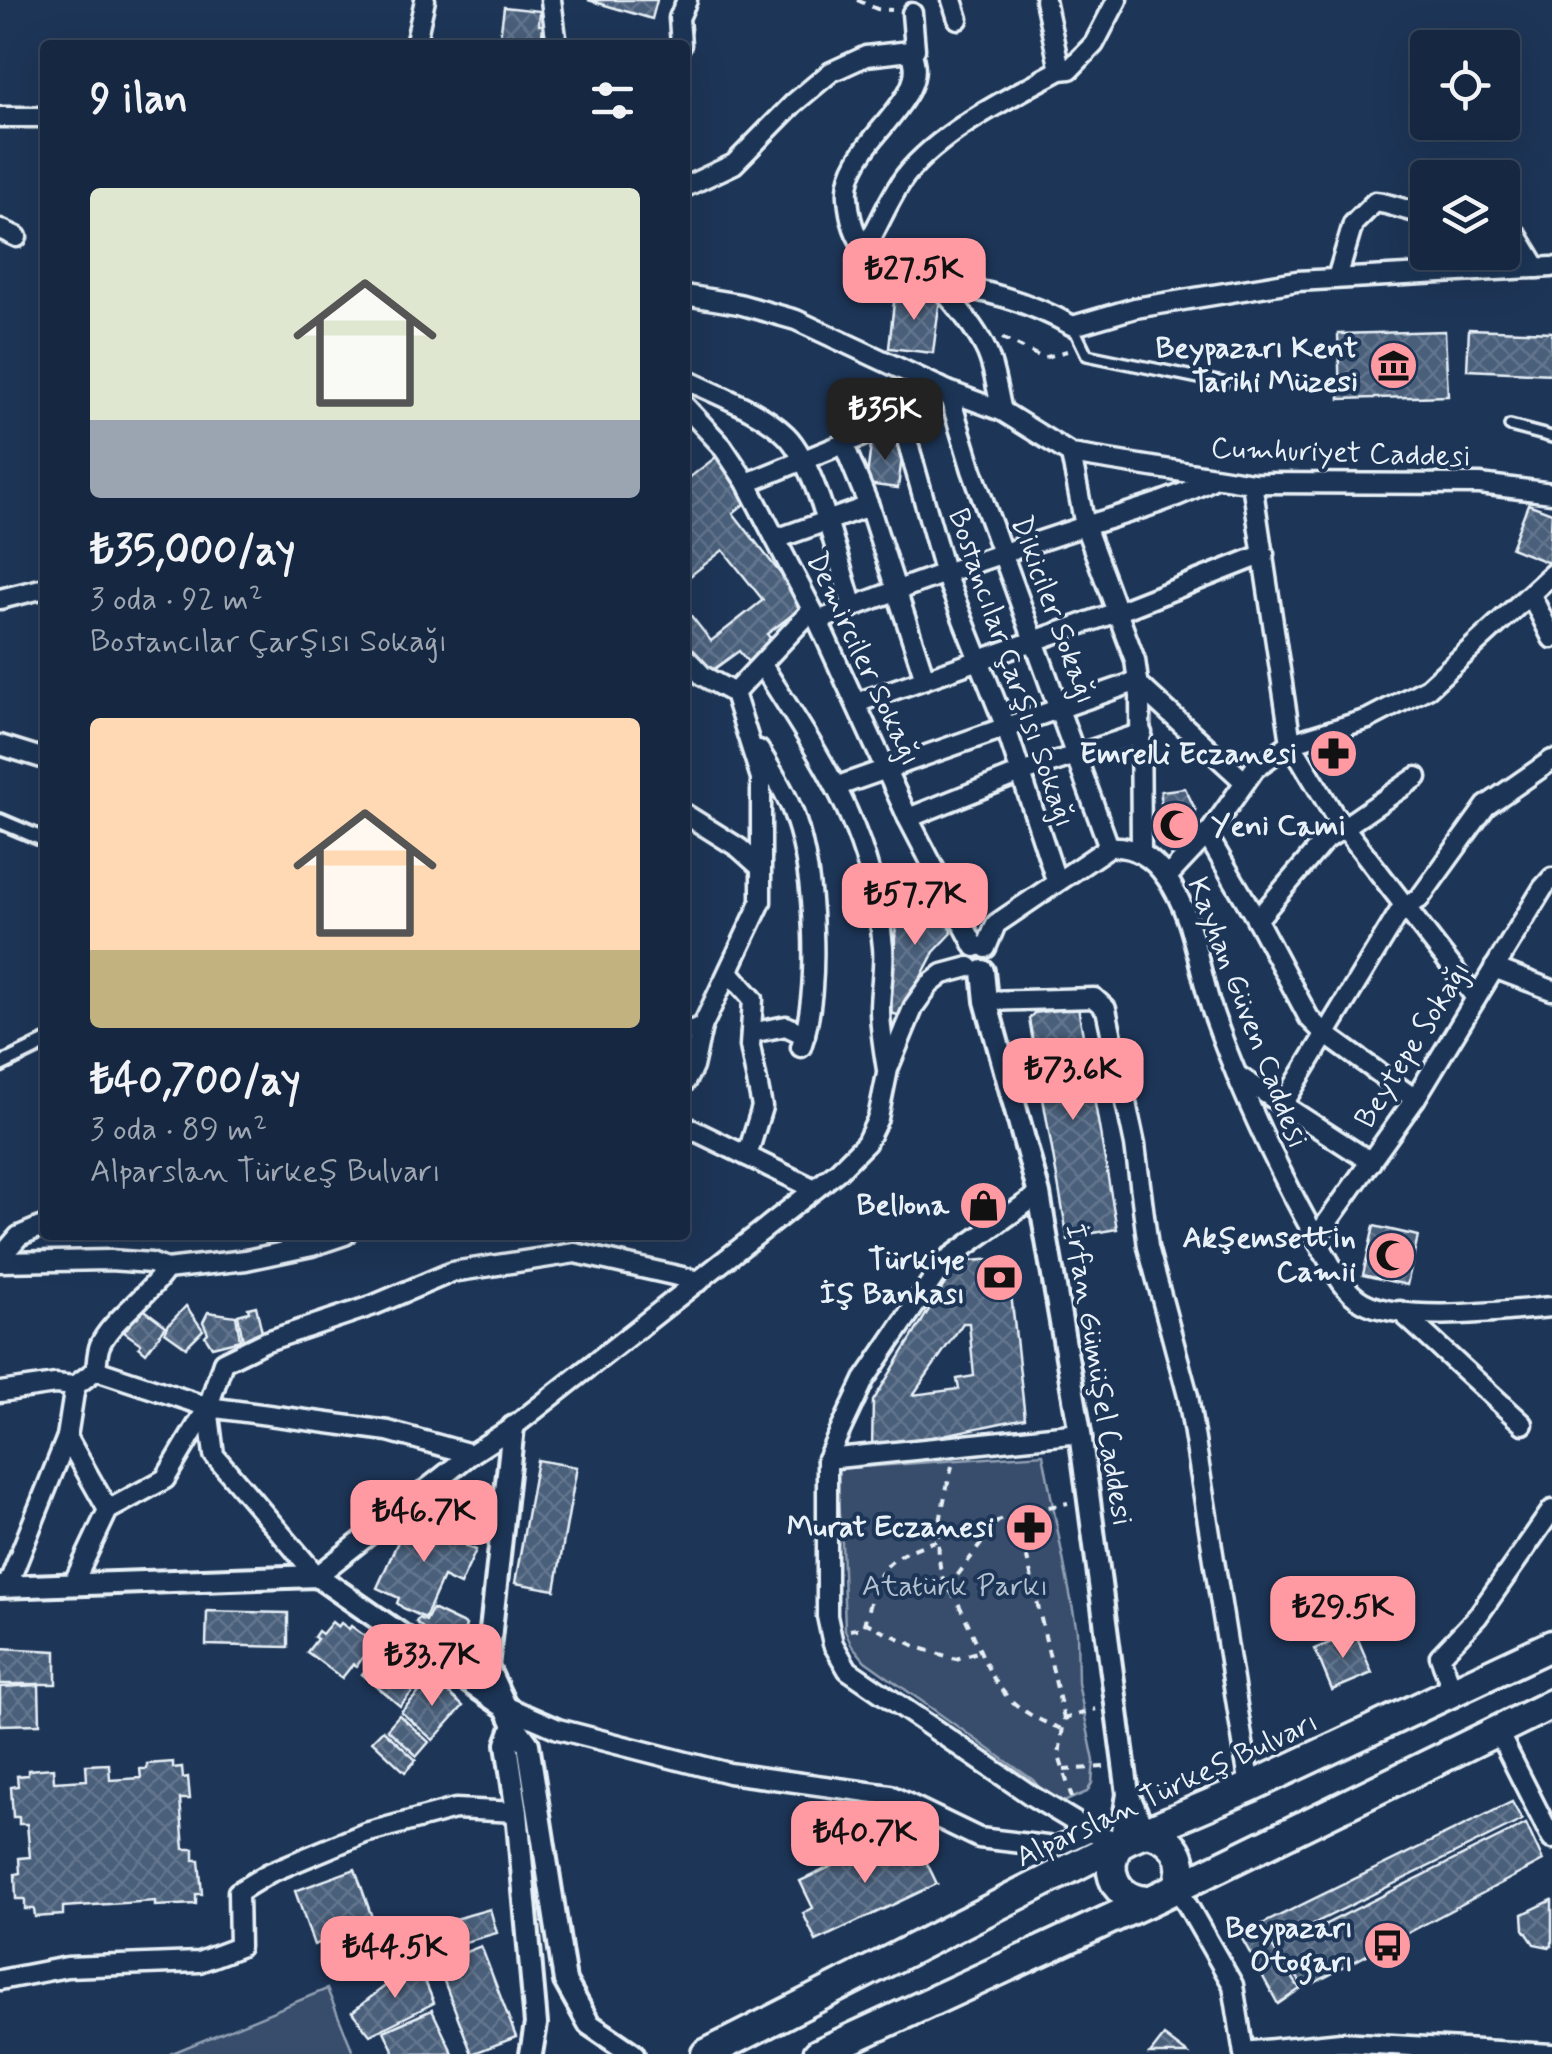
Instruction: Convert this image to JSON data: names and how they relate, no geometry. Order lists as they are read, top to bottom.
{
  "streets": {
    "highway": ["Alparslan Türkeş Bulvarı"],
    "street": [
      "Cumhuriyet Caddesi",
      "Dikiciler Sokağı",
      "Demirciler Sokağı",
      "Bostancılar Çarşısı Sokağı",
      "Kayhan Güven Caddesi",
      "Beytepe Sokağı",
      "İrfan Gümüşel Caddesi"
    ]
  },
  "crossings": [
    ["Cumhuriyet Caddesi", "Dikiciler Sokağı"],
    ["Kayhan Güven Caddesi", "Beytepe Sokağı"],
    ["İrfan Gümüşel Caddesi", "Alparslan Türkeş Bulvarı"]
  ],
  "parks": ["Atatürk Parkı"],
  "places": {
    "museum": ["Beypazarı Kent Tarihi Müzesi"],
    "pharmacy": ["Emrelli Eczanesi", "Murat Eczanesi"],
    "mosque": ["Yeni Cami", "Akşemsettin Camii"],
    "shop": ["Bellona"],
    "bank": ["Türkiye İş Bankası"],
    "bus stop": ["Beypazarı Otogarı"]
  },
  "page": {
    "heading": "9 ilan",
    "list": [
      {
        "name": "₺35,000/ay",
        "note": "3 oda · 92 m² · Bostancılar Çarşısı Sokağı"
      },
      {
        "name": "₺40,700/ay",
        "note": "3 oda · 89 m² · Alparslan Türkeş Bulvarı"
      }
    ],
    "price": [
      "₺27.5K",
      "₺35K",
      "₺57.7K",
      "₺73.6K",
      "₺46.7K",
      "₺29.5K",
      "₺33.7K",
      "₺40.7K",
      "₺44.5K"
    ]
  }
}
